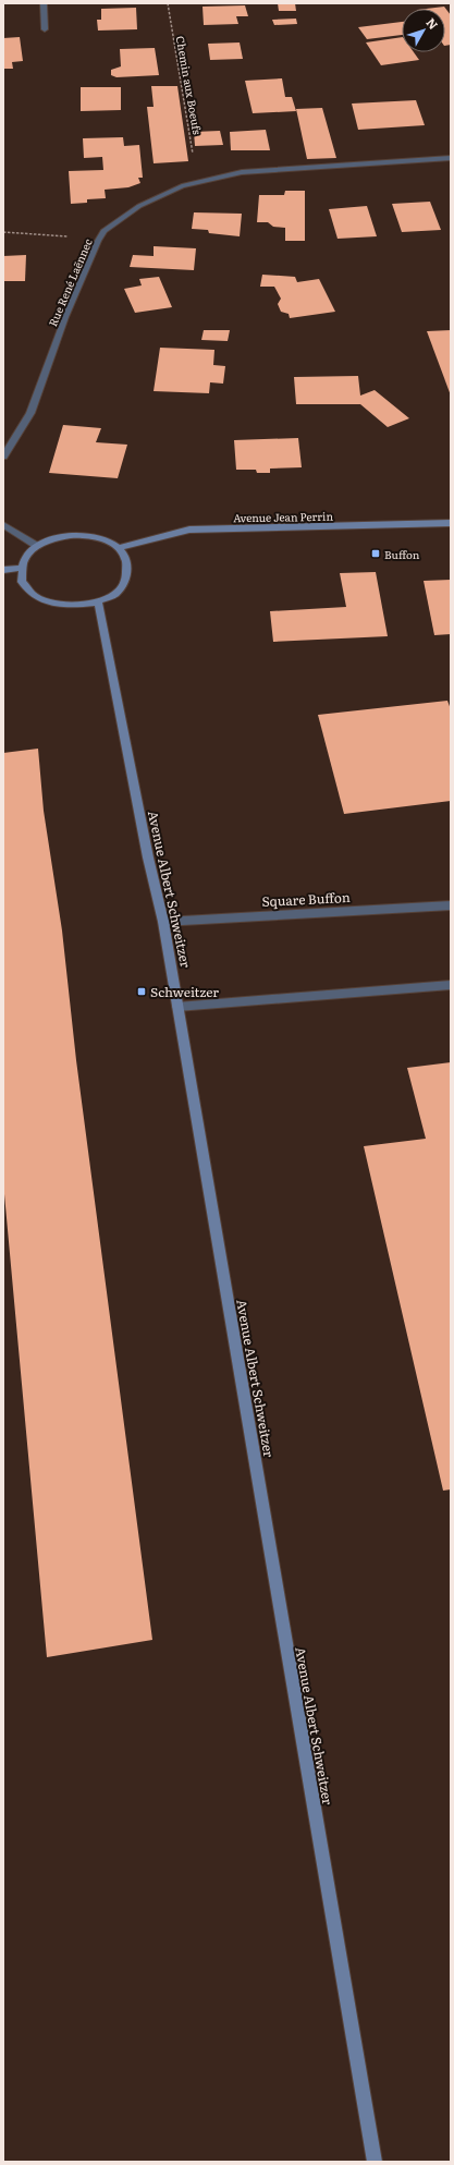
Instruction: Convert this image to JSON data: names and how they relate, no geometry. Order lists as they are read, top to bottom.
{
  "streets": {
    "street": [
      "Rue René Laënnec",
      "Avenue Jean Perrin",
      "Avenue Albert Schweitzer",
      "Square Buffon"
    ],
    "path": ["Chemin aux Boeufs"]
  },
  "crossings": [
    ["Avenue Jean Perrin", "Avenue Albert Schweitzer"],
    ["Avenue Albert Schweitzer", "Square Buffon"]
  ],
  "places": {
    "transit": ["Buffon", "Schweitzer"]
  },
  "north": "top right"
}
